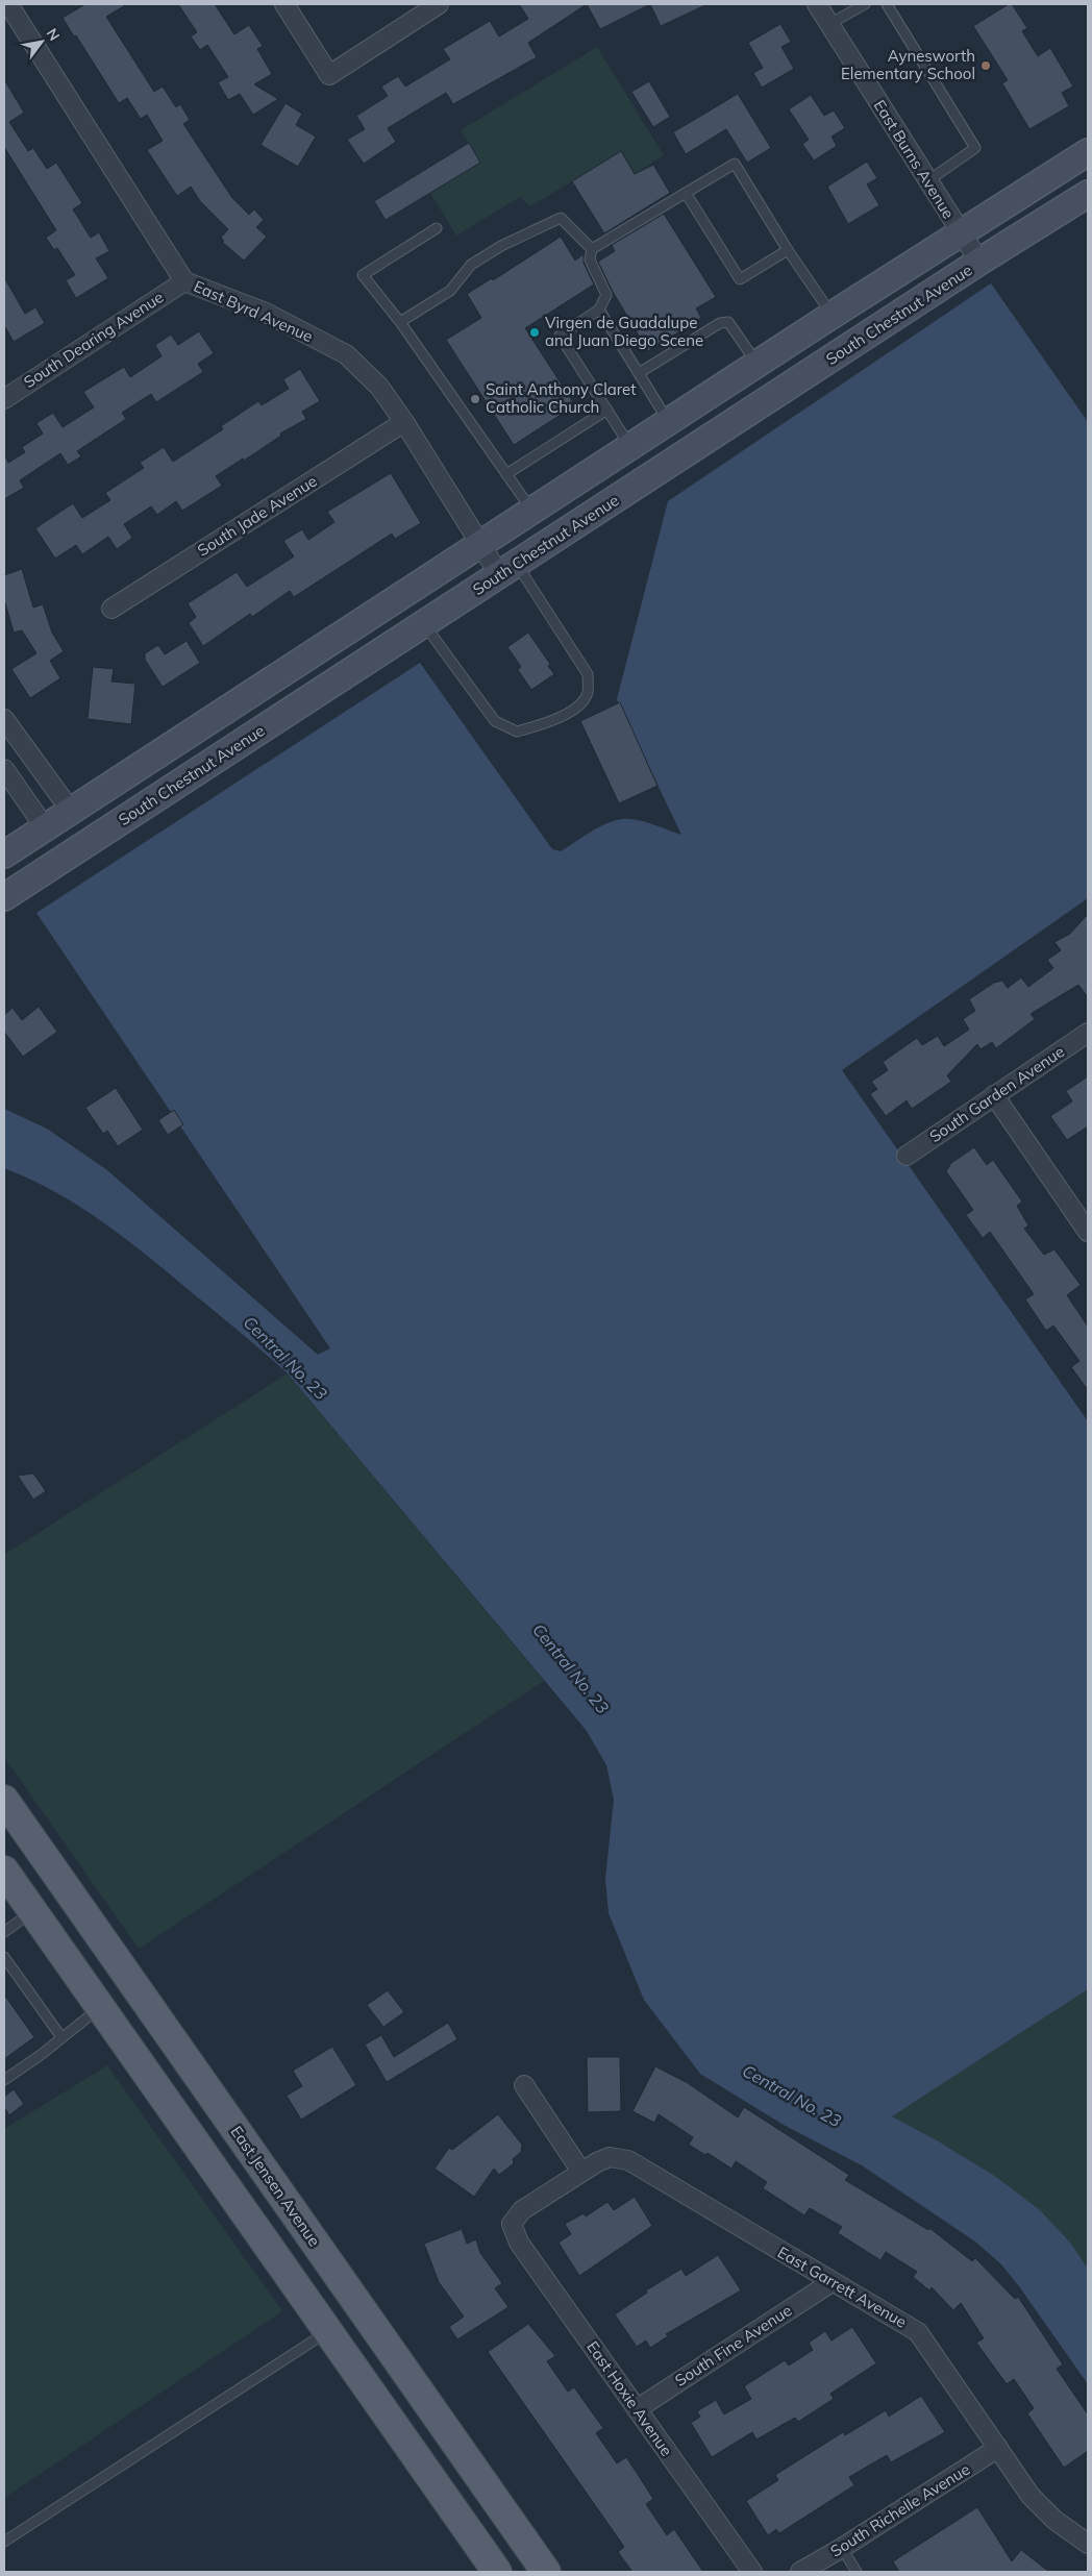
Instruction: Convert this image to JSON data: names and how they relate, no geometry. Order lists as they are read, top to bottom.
{
  "streets": {
    "main road": ["South Chestnut Avenue", "East Jensen Avenue"],
    "street": [
      "East Burns Avenue",
      "East Byrd Avenue",
      "South Dearing Avenue",
      "South Jade Avenue",
      "South Garden Avenue",
      "East Garrett Avenue",
      "South Fine Avenue",
      "East Hoxie Avenue",
      "South Richelle Avenue"
    ]
  },
  "crossings": [
    ["East Burns Avenue", "South Chestnut Avenue"],
    ["East Byrd Avenue", "South Chestnut Avenue"],
    ["East Byrd Avenue", "South Dearing Avenue"],
    ["East Byrd Avenue", "South Jade Avenue"],
    ["East Garrett Avenue", "South Fine Avenue"],
    ["East Garrett Avenue", "East Hoxie Avenue"],
    ["East Garrett Avenue", "South Richelle Avenue"],
    ["South Fine Avenue", "East Hoxie Avenue"]
  ],
  "water": ["Central No. 23"],
  "places": ["Aynesworth Elementary School", "Virgen de Guadalupe and Juan Diego Scene", "Saint Anthony Claret Catholic Church"],
  "north": "top right"
}
